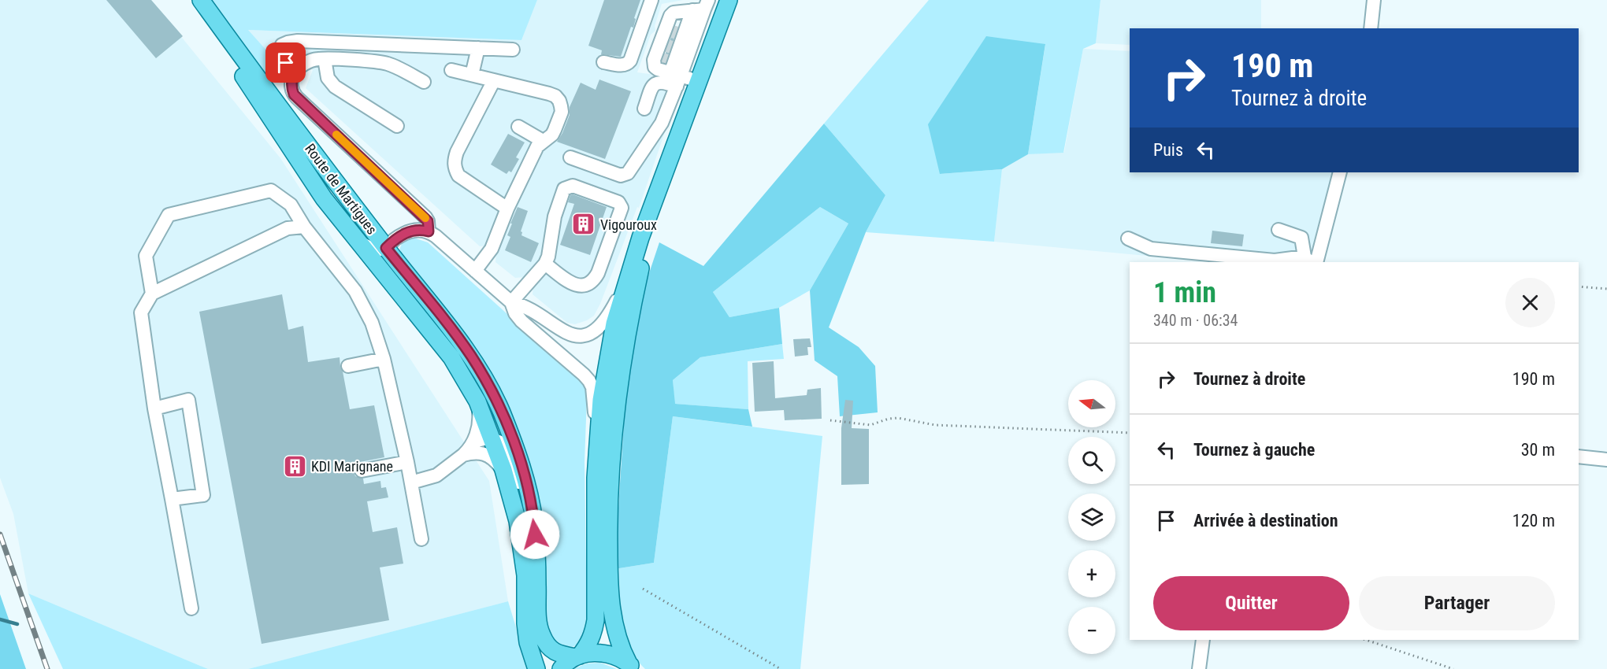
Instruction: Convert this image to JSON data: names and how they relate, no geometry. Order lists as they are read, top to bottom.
{
  "streets": {
    "main road": ["Route de Martigues"]
  },
  "places": {
    "building": ["Vigouroux", "KDI Marignane"]
  },
  "north": "left",
  "page": {
    "turn": ["190 m", "Tournez à droite"],
    "then": "Puis",
    "heading": ["1 min", "340 m · 06:34"],
    "list": [
      {
        "name": "Tournez à droite",
        "value": "190 m"
      },
      {
        "name": "Tournez à gauche",
        "value": "30 m"
      },
      {
        "name": "Arrivée à destination",
        "value": "120 m"
      }
    ],
    "map_buttons": ["+", "−"],
    "buttons": ["Quitter", "Partager"]
  }
}
